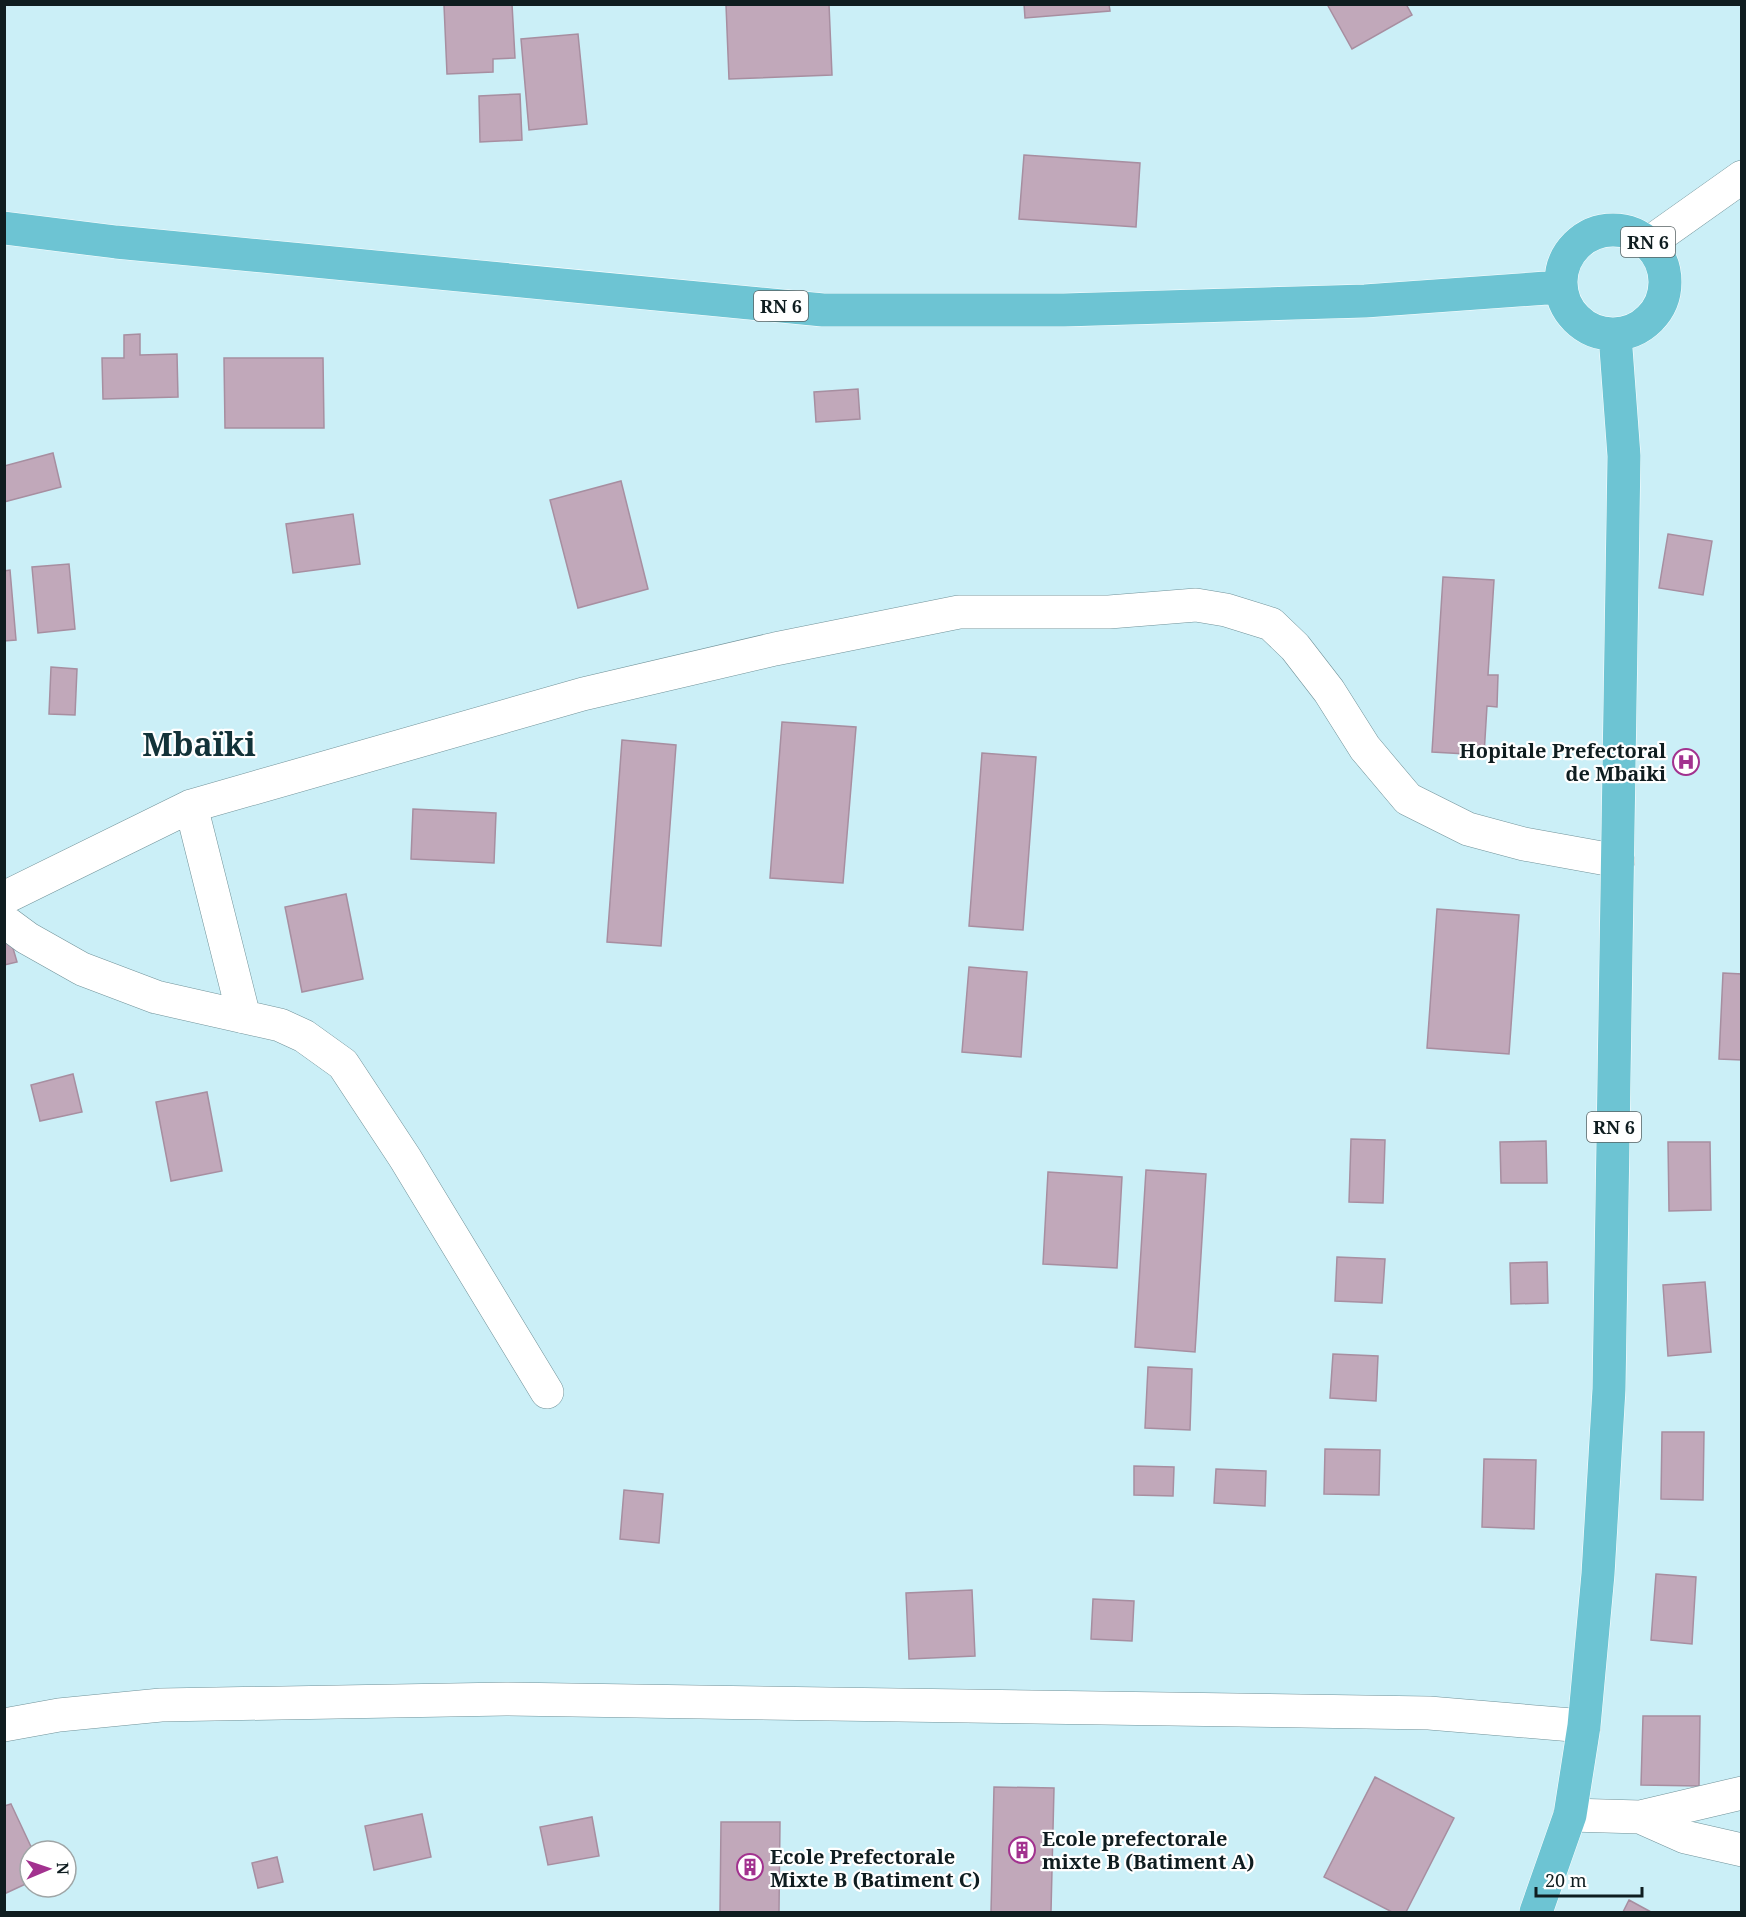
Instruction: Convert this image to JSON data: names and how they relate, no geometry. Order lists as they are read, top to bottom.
{
  "streets": {
    "main road": ["RN 6"]
  },
  "districts": ["Mbaïki"],
  "places": {
    "hospital": ["Hopitale Prefectoral de Mbaiki"],
    "building": ["Ecole prefectorale mixte B (Batiment A)", "Ecole Prefectorale Mixte B (Batiment C)"]
  },
  "scale_bar": "20 m",
  "north": "right"
}
